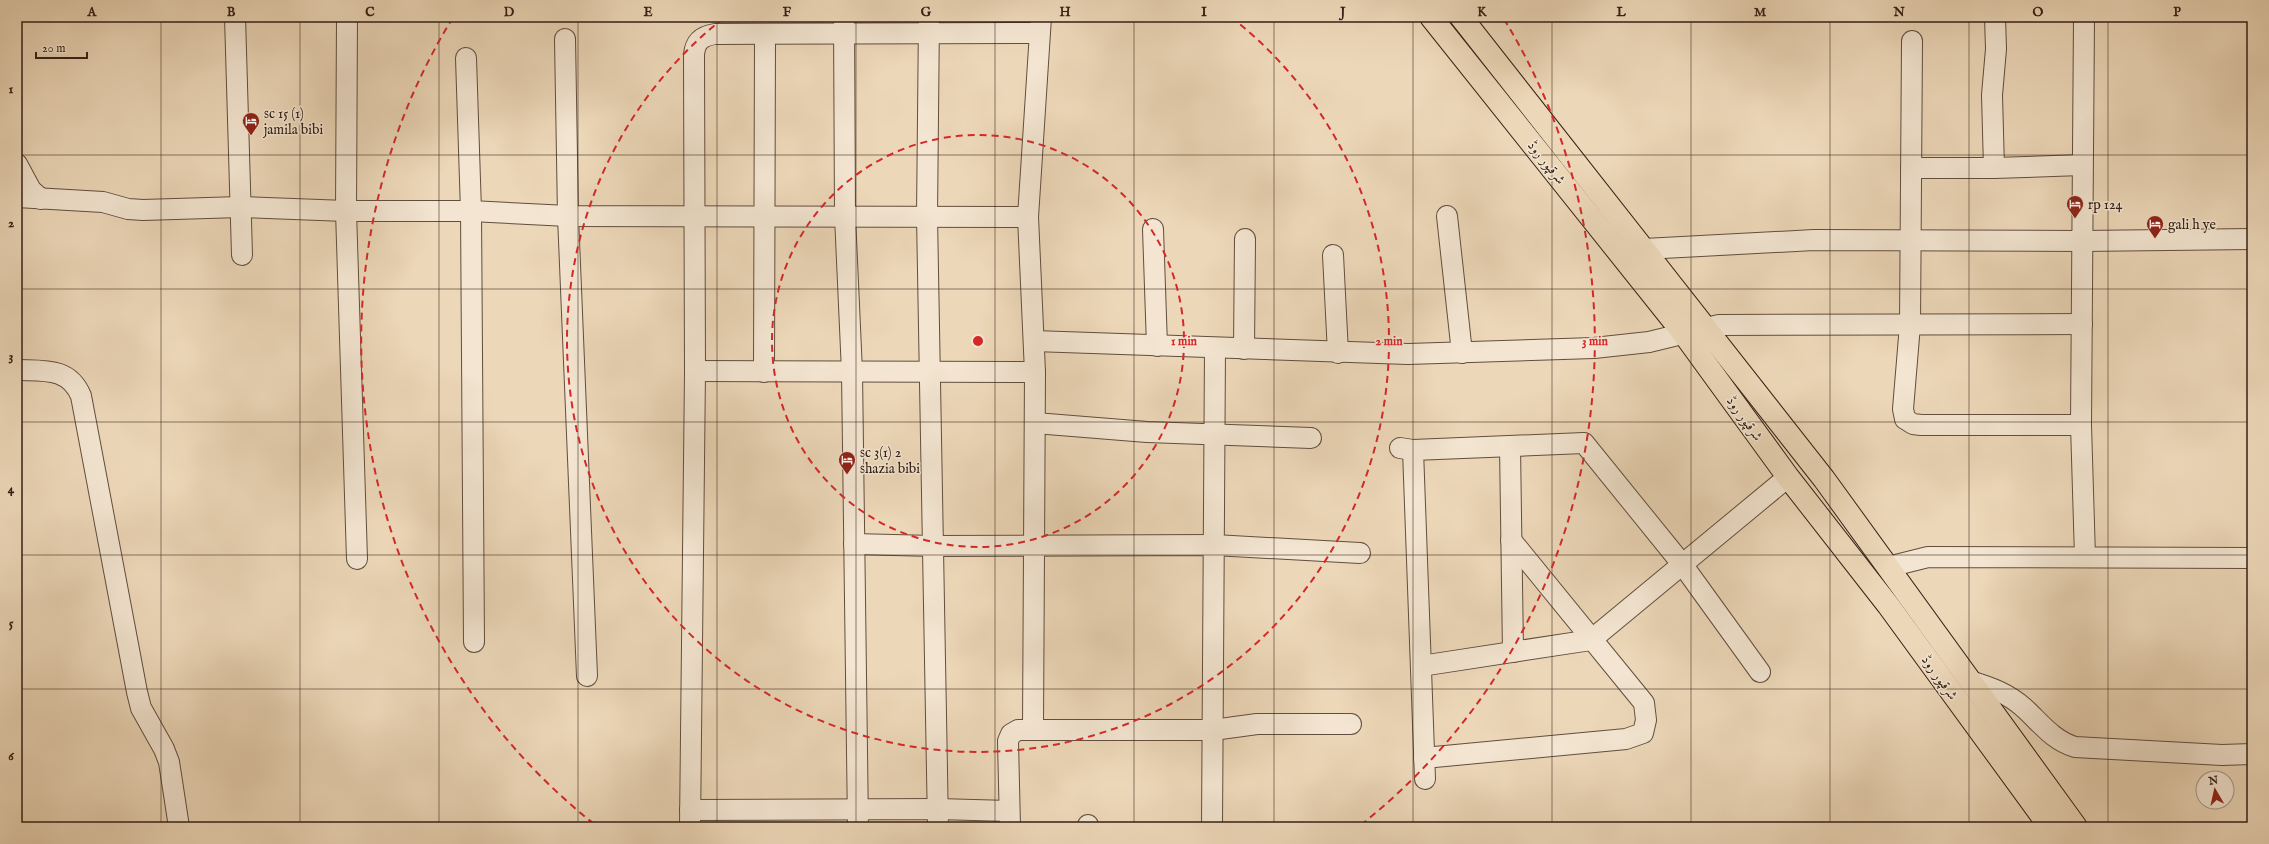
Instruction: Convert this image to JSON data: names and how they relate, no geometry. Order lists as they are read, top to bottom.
{
  "streets": {
    "main road": ["شرقپور روڈ"]
  },
  "places": {
    "hotel": [
      "sc 15 (1) jamila bibi",
      "rp 124",
      "gali h ye",
      "sc 3(1) 2 shazia bibi"
    ]
  },
  "scale_bar": "20 m",
  "north": "top",
  "grid": {
    "columns": [
      "A",
      "B",
      "C",
      "D",
      "E",
      "F",
      "G",
      "H",
      "I",
      "J",
      "K",
      "L",
      "M",
      "N",
      "O",
      "P"
    ],
    "rows": [
      "1",
      "2",
      "3",
      "4",
      "5",
      "6"
    ]
  },
  "rings": ["1 min", "2 min", "3 min"]
}
